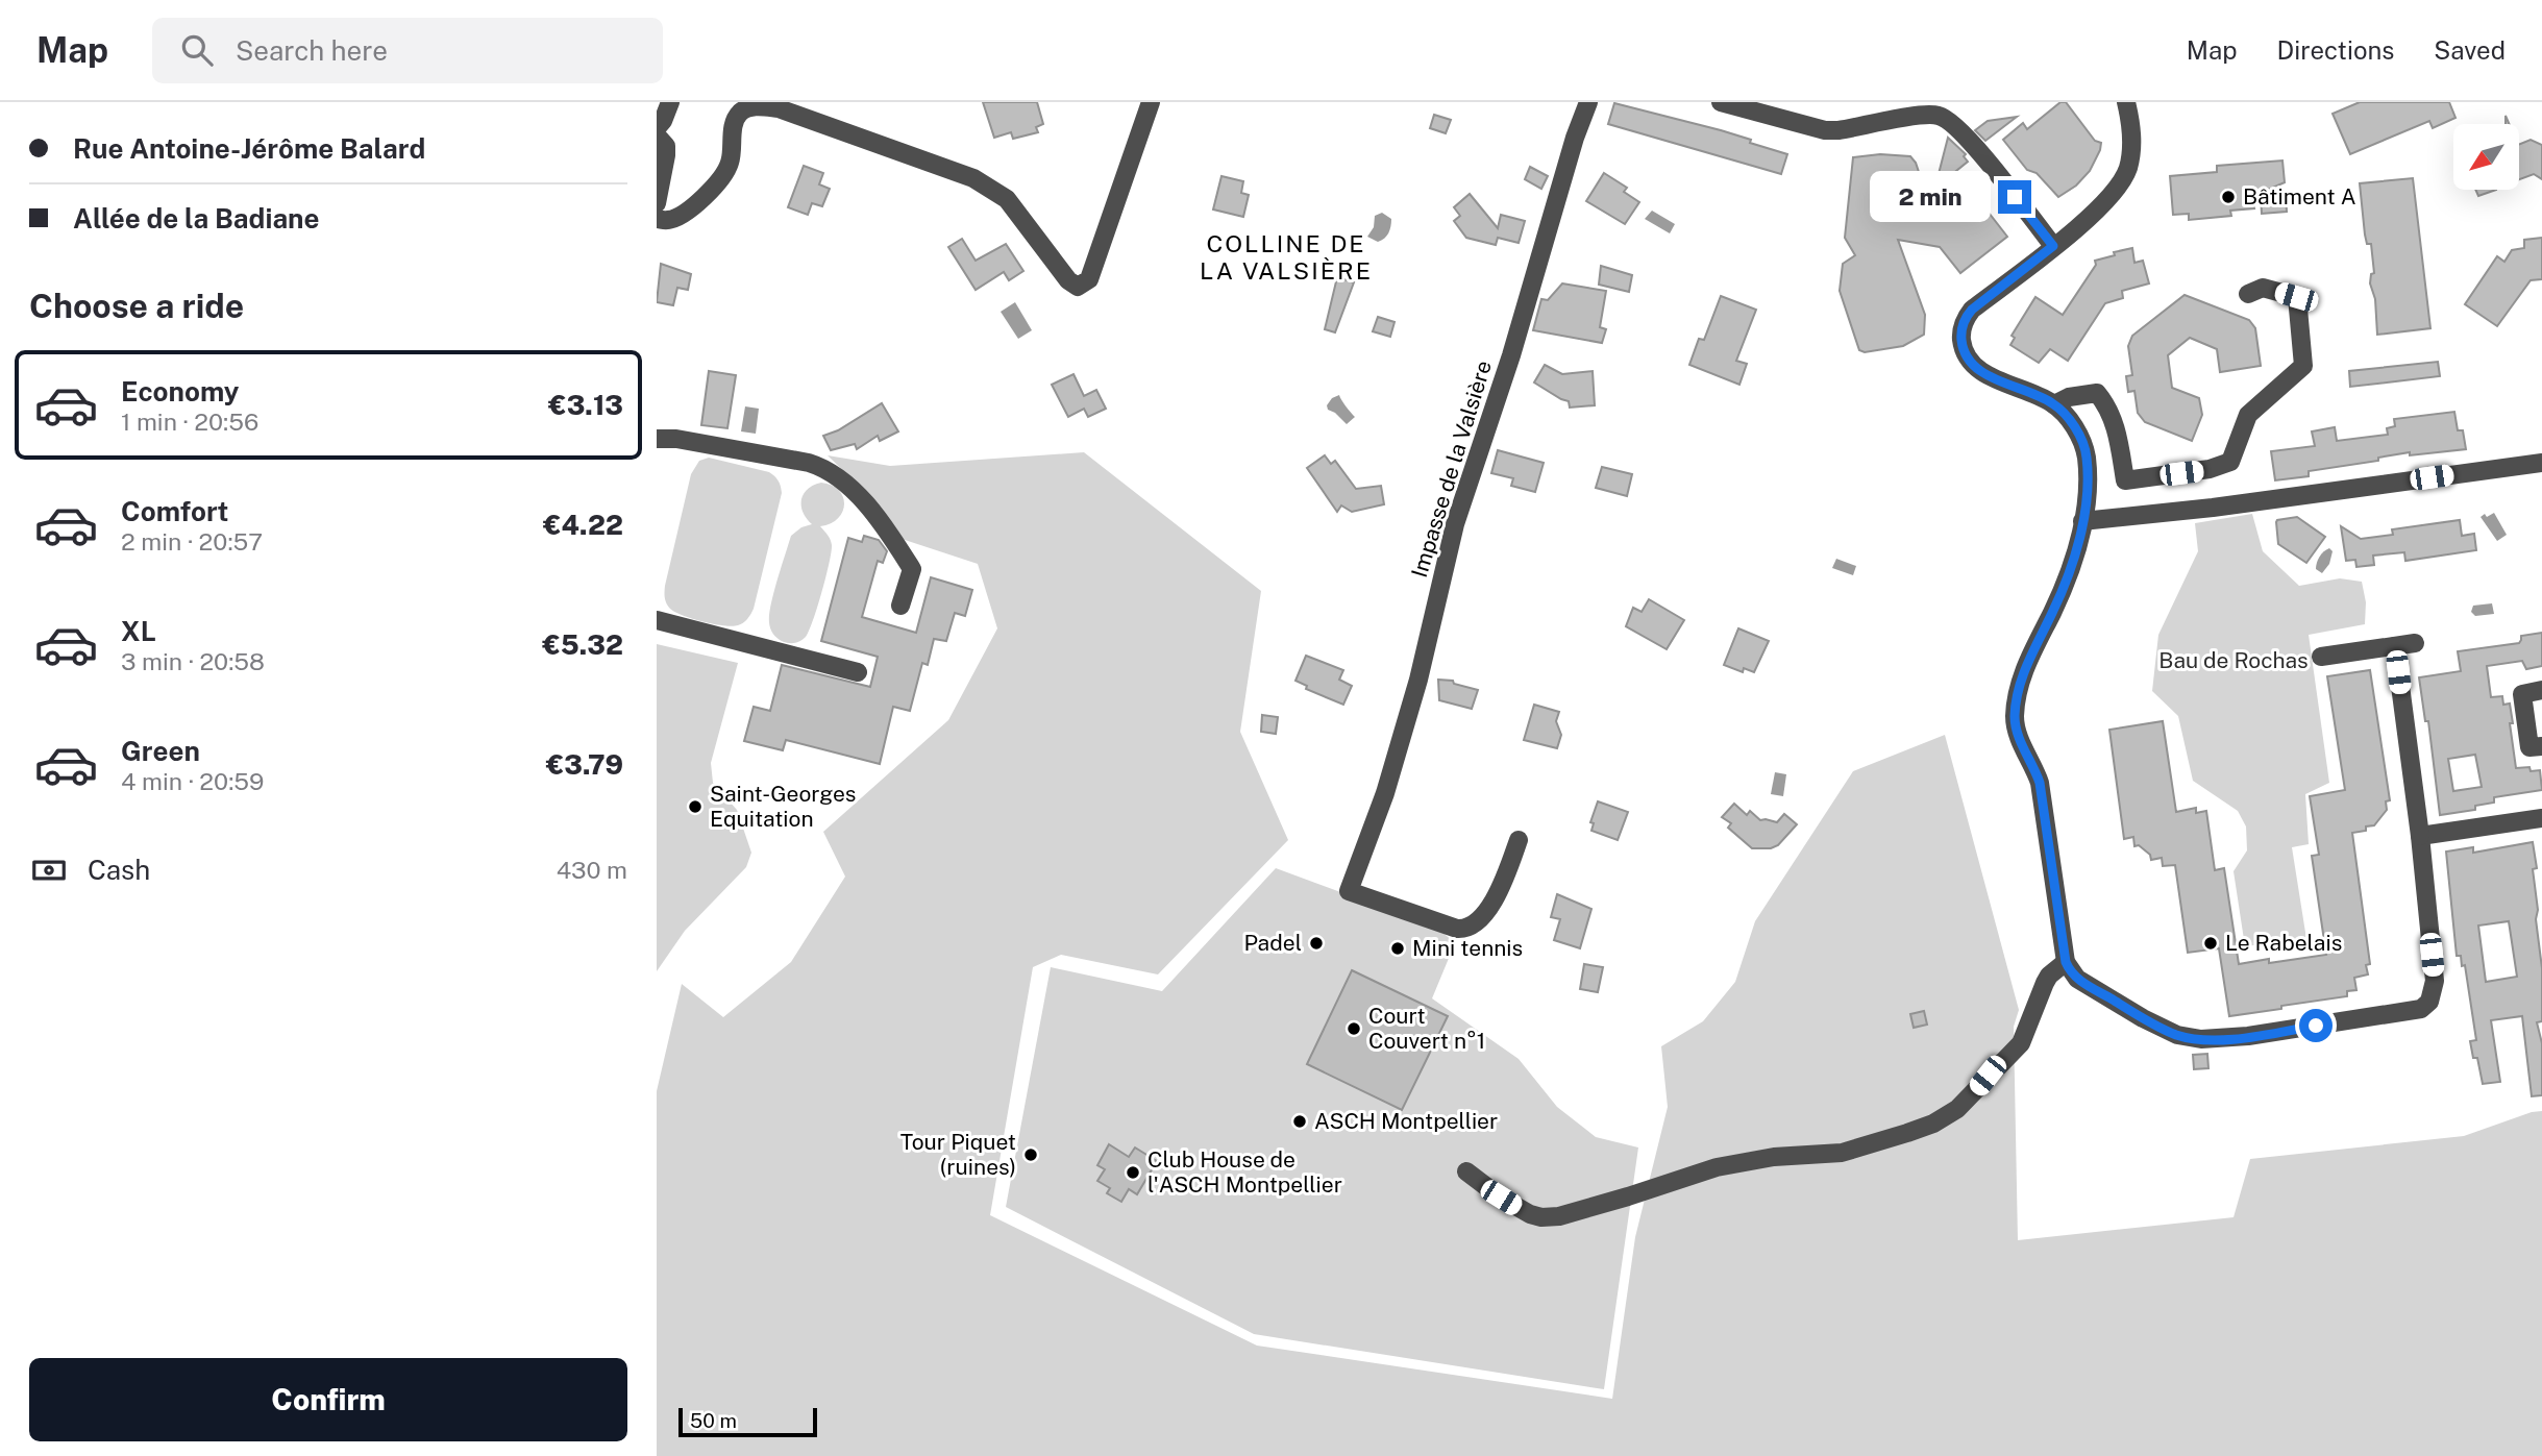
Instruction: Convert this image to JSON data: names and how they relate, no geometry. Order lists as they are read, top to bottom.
{
  "streets": {
    "street": ["Impasse de la Valsière"]
  },
  "districts": ["COLLINE DE LA VALSIÈRE"],
  "parks": ["Bau de Rochas"],
  "places": [
    "Bâtiment A",
    "Saint-Georges Equitation",
    "Padel",
    "Le Rabelais",
    "Mini tennis",
    "Court Couvert n°1",
    "ASCH Montpellier",
    "Tour Piquet (ruines)",
    "Club House de l'ASCH Montpellier"
  ],
  "scale_bar": "50 m",
  "north": "bottom left",
  "page": {
    "header": "Map",
    "search": "Search here",
    "nav": ["Map", "Directions", "Saved"],
    "banner": ["Rue Antoine-Jérôme Balard", "Allée de la Badiane"],
    "bubble": "2 min",
    "heading": "Choose a ride",
    "list": [
      {
        "name": "Economy",
        "note": "1 min · 20:56",
        "value": "€3.13"
      },
      {
        "name": "Comfort",
        "note": "2 min · 20:57",
        "value": "€4.22"
      },
      {
        "name": "XL",
        "note": "3 min · 20:58",
        "value": "€5.32"
      },
      {
        "name": "Green",
        "note": "4 min · 20:59",
        "value": "€3.79"
      }
    ],
    "pay": ["Cash", "430 m"],
    "buttons": "Confirm",
    "scale": "50 m"
  }
}
